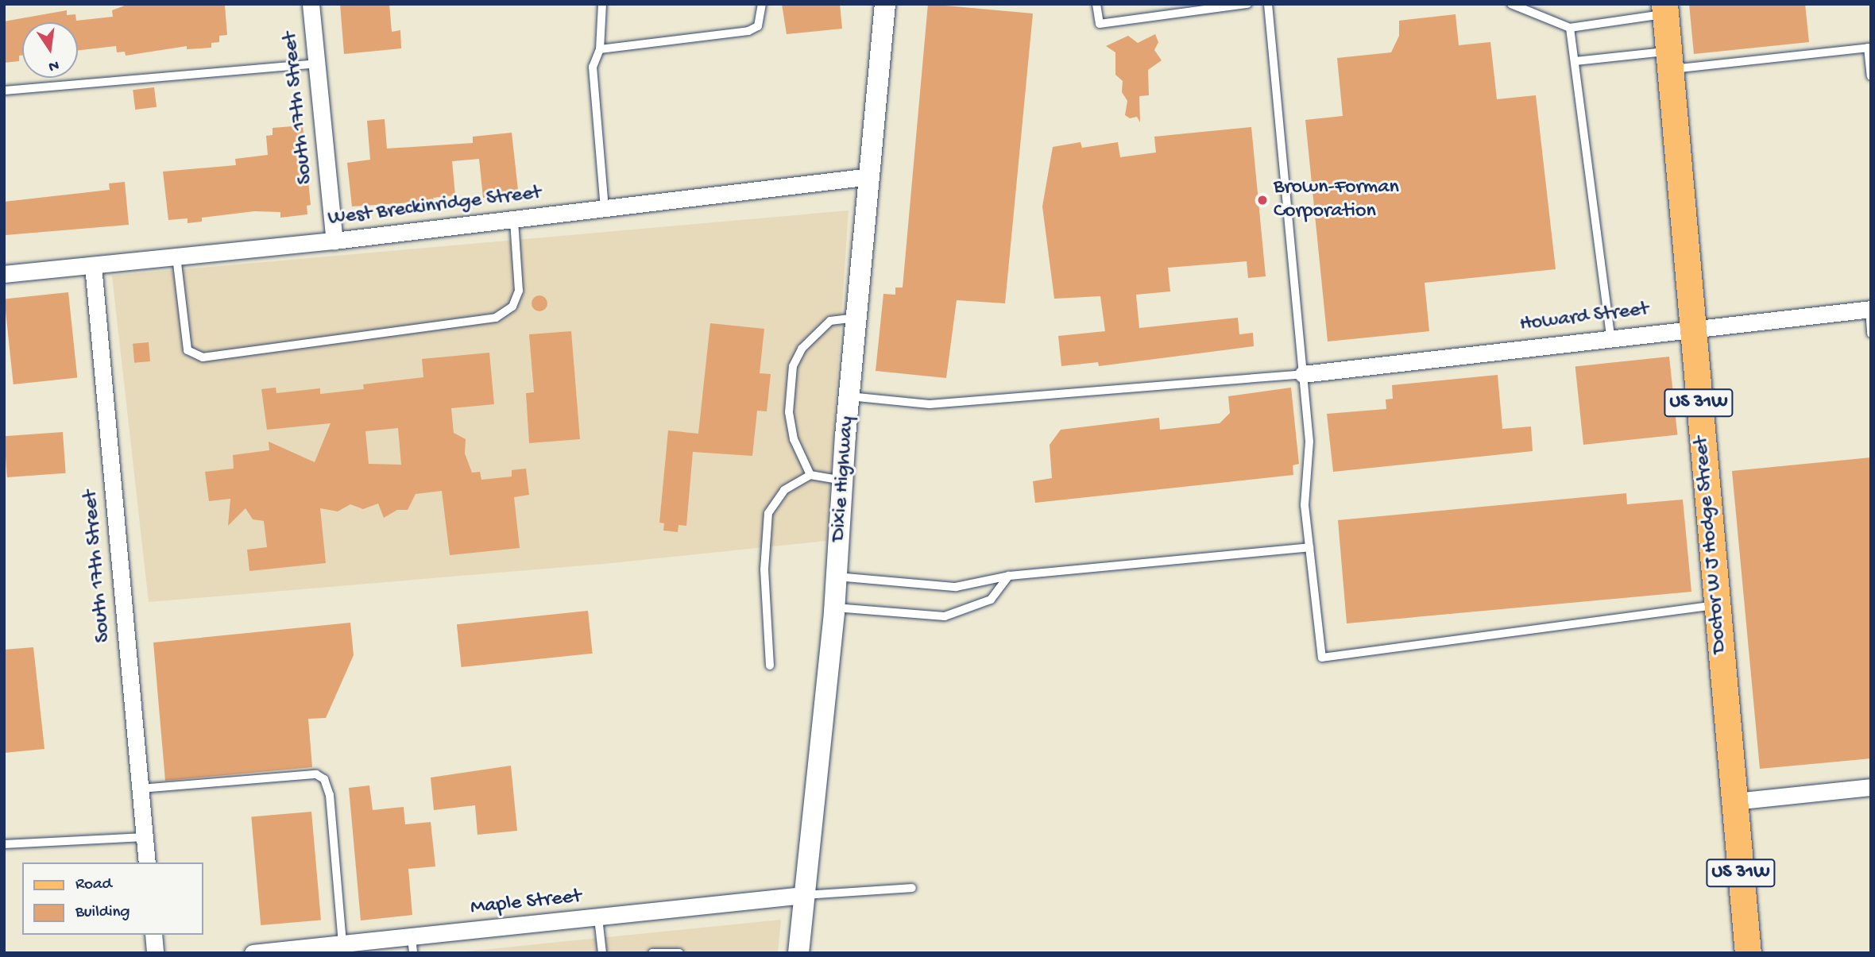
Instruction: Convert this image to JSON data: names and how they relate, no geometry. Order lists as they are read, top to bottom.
{
  "streets": {
    "main road": ["US 31W", "Doctor W J Hodge Street"],
    "street": [
      "South 17th Street",
      "West Breckinridge Street",
      "Howard Street",
      "Dixie Highway",
      "Maple Street"
    ]
  },
  "crossings": [
    ["South 17th Street", "West Breckinridge Street"],
    ["West Breckinridge Street", "Dixie Highway"],
    ["Howard Street", "Doctor W J Hodge Street"],
    ["Dixie Highway", "Maple Street"]
  ],
  "places": ["Brown-Forman Corporation"],
  "legend": ["Road", "Building"],
  "north": "bottom"
}
